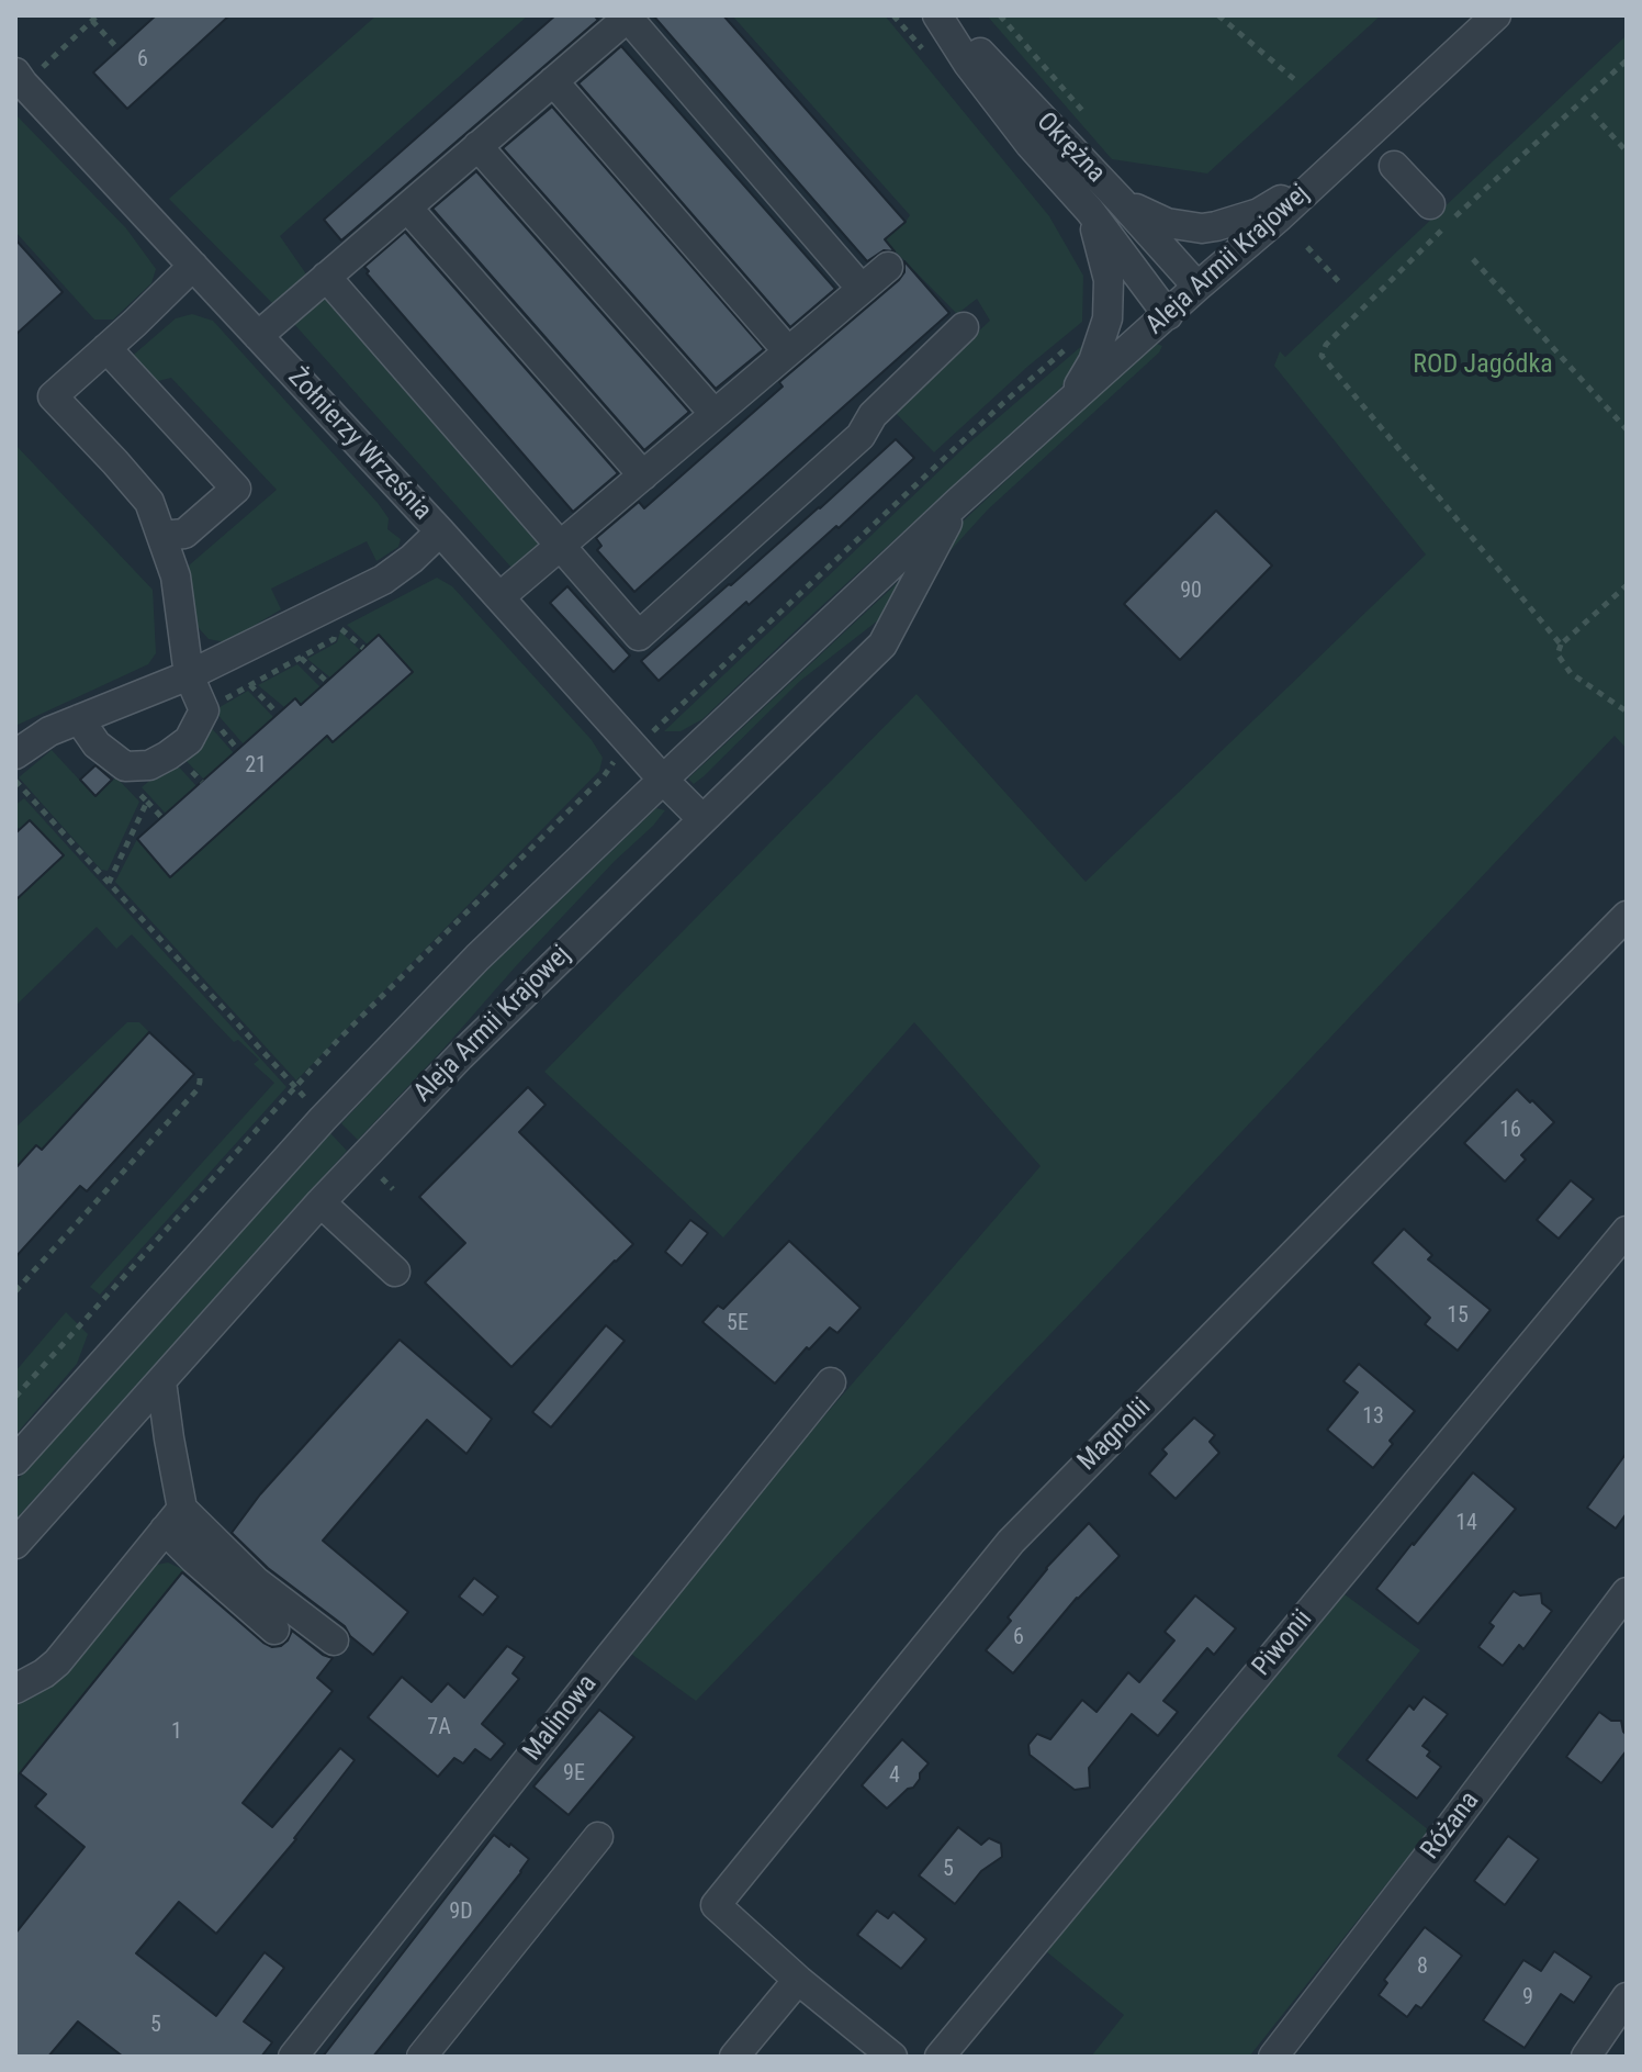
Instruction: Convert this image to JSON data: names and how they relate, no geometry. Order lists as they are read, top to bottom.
{
  "streets": {
    "street": [
      "Okrężna",
      "Aleja Armii Krajowej",
      "Żołnierzy Września",
      "Magnolii",
      "Piwonii",
      "Malinowa",
      "Różana"
    ]
  },
  "crossings": [
    ["Okrężna", "Aleja Armii Krajowej"],
    ["Aleja Armii Krajowej", "Żołnierzy Września"]
  ],
  "parks": ["ROD Jagódka"],
  "house_numbers": [
    "6",
    "90",
    "21",
    "16",
    "15",
    "5E",
    "13",
    "14",
    "6",
    "7A",
    "1",
    "9E",
    "4",
    "5",
    "9D",
    "8",
    "9",
    "5"
  ]
}
